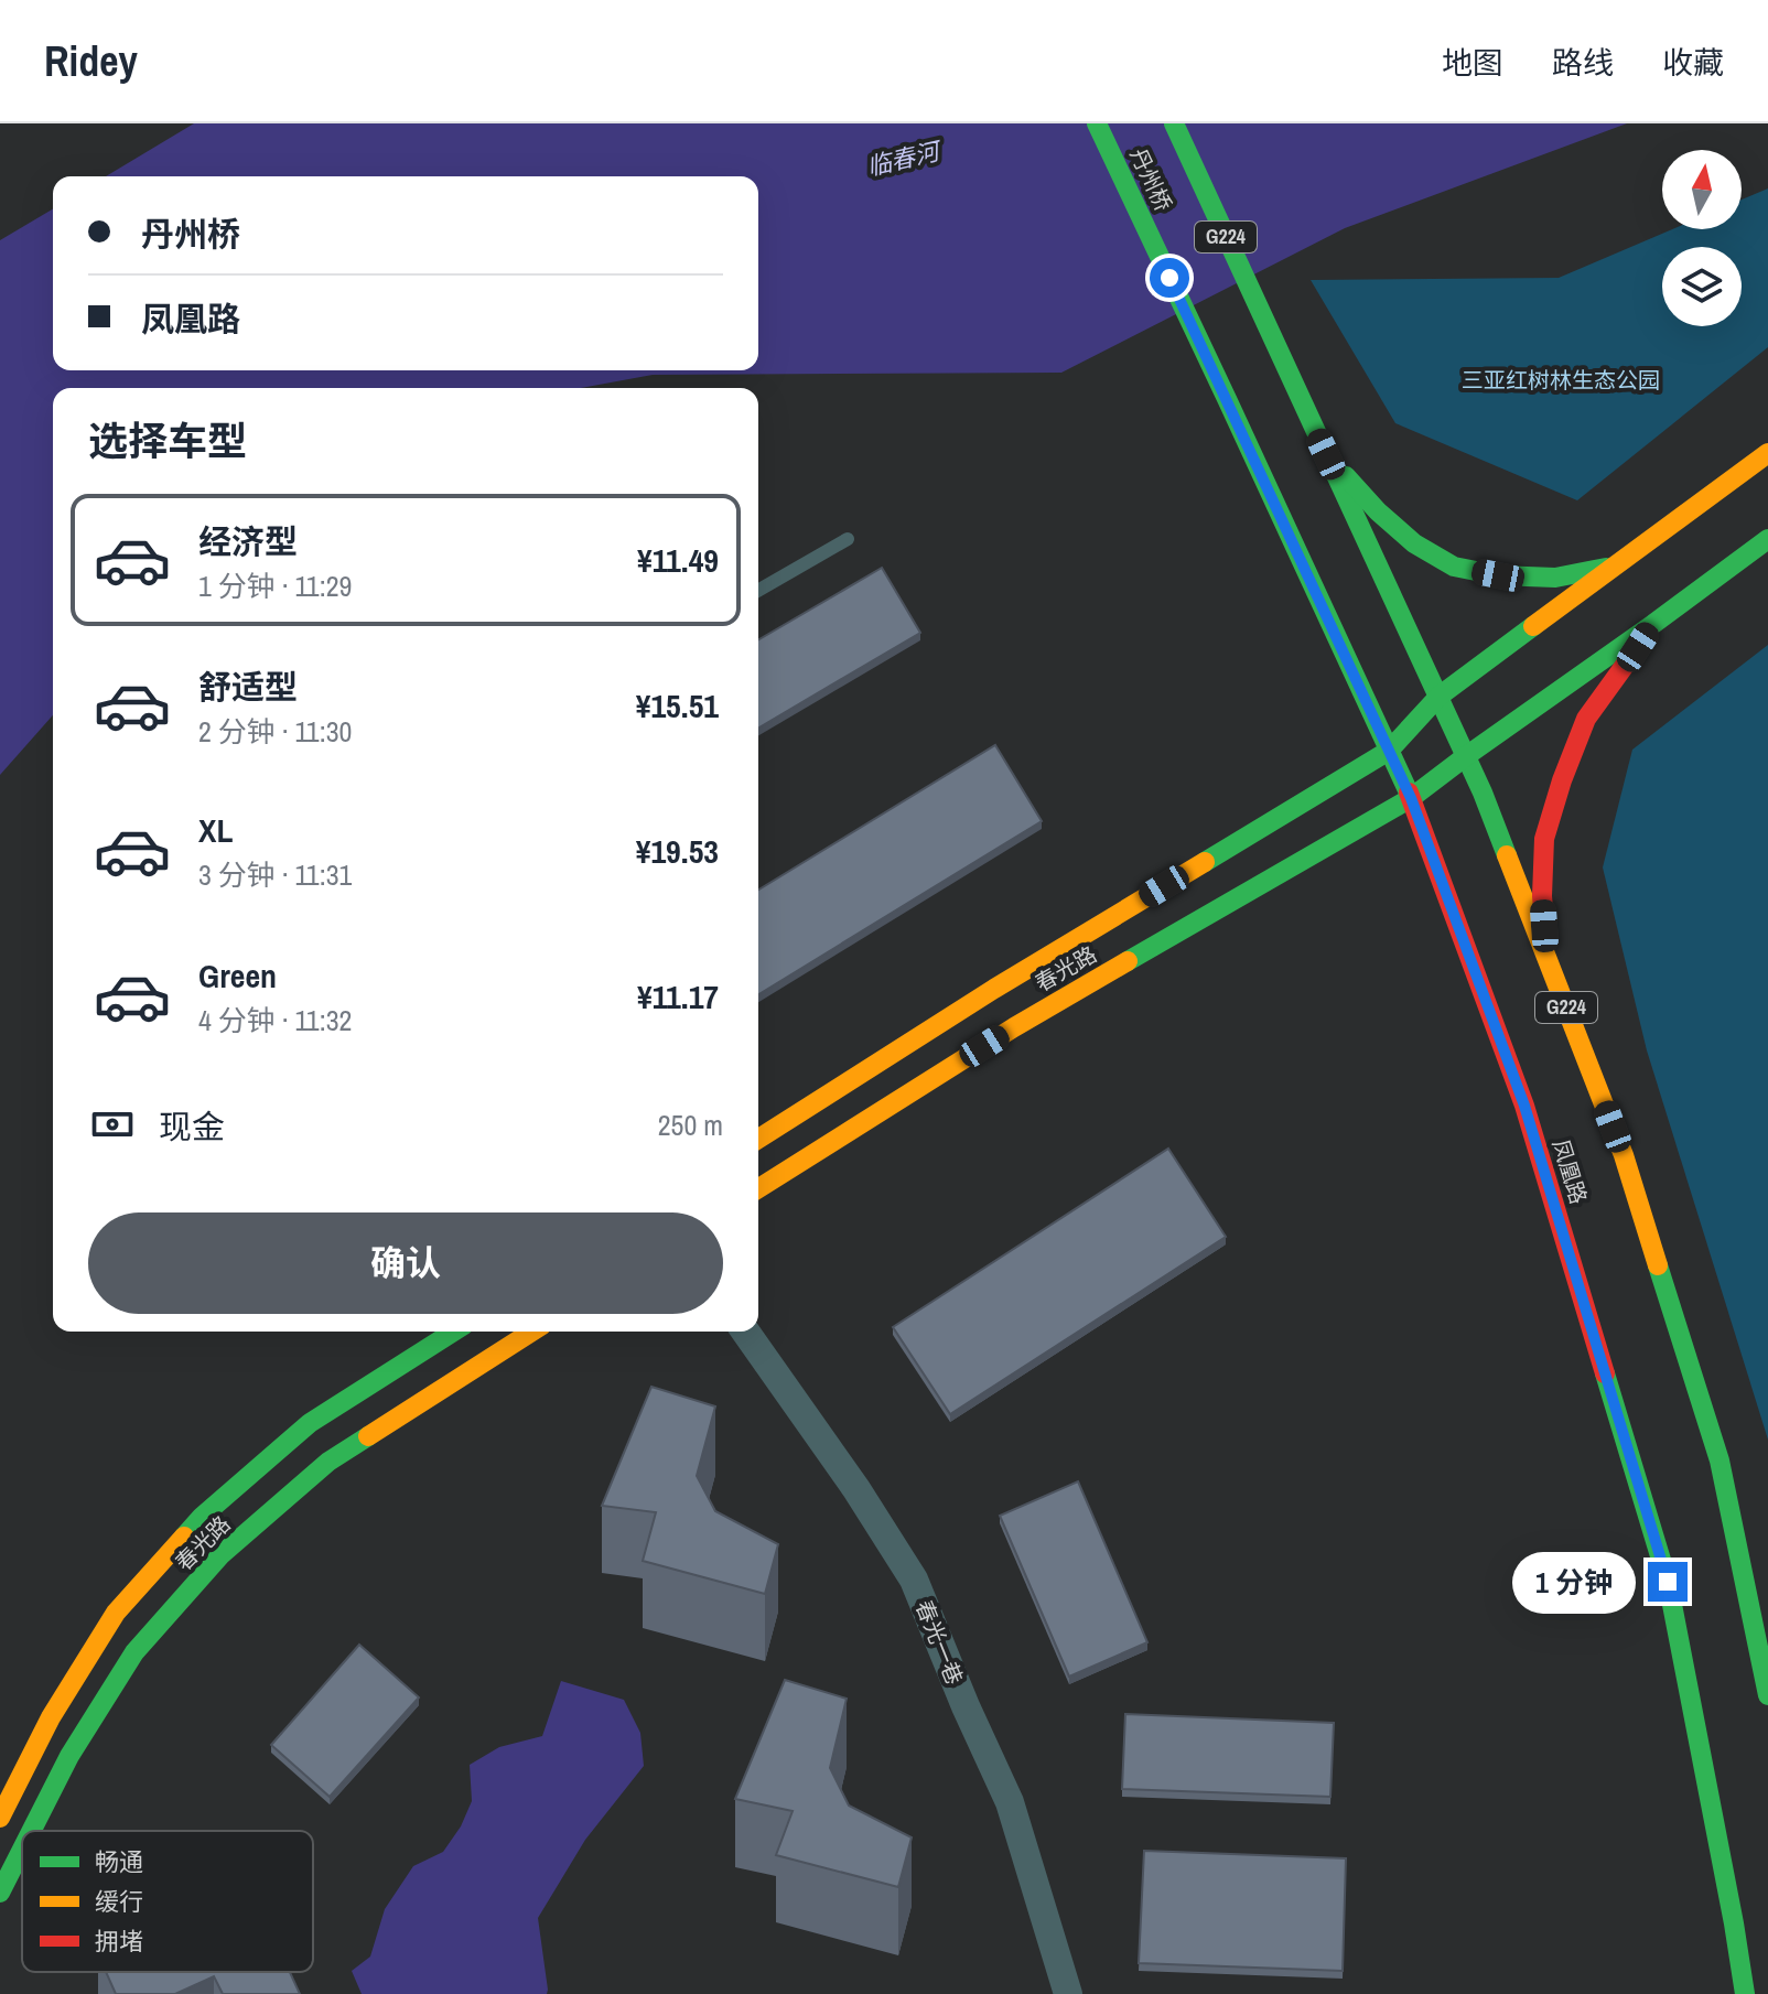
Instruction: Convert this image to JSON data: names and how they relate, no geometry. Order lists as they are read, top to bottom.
{
  "streets": {
    "main road": [
      "丹州桥",
      "G224",
      "春光路",
      "凤凰路"
    ],
    "street": ["春光一巷"]
  },
  "crossings": [
    ["丹州桥", "G224"],
    ["丹州桥", "凤凰路"],
    ["G224", "春光路"],
    ["春光路", "凤凰路"]
  ],
  "water": ["临春河"],
  "parks": ["三亚红树林生态公园"],
  "legend": ["畅通", "缓行", "拥堵"],
  "north": "top",
  "page": {
    "header": "Ridey",
    "nav": ["地图", "路线", "收藏"],
    "banner": ["丹州桥", "凤凰路"],
    "heading": "选择车型",
    "list": [
      {
        "name": "经济型",
        "note": "1 分钟 · 11:29",
        "value": "¥11.49"
      },
      {
        "name": "舒适型",
        "note": "2 分钟 · 11:30",
        "value": "¥15.51"
      },
      {
        "name": "XL",
        "note": "3 分钟 · 11:31",
        "value": "¥19.53"
      },
      {
        "name": "Green",
        "note": "4 分钟 · 11:32",
        "value": "¥11.17"
      }
    ],
    "pay": ["现金", "250 m"],
    "buttons": "确认",
    "bubble": "1 分钟"
  }
}
